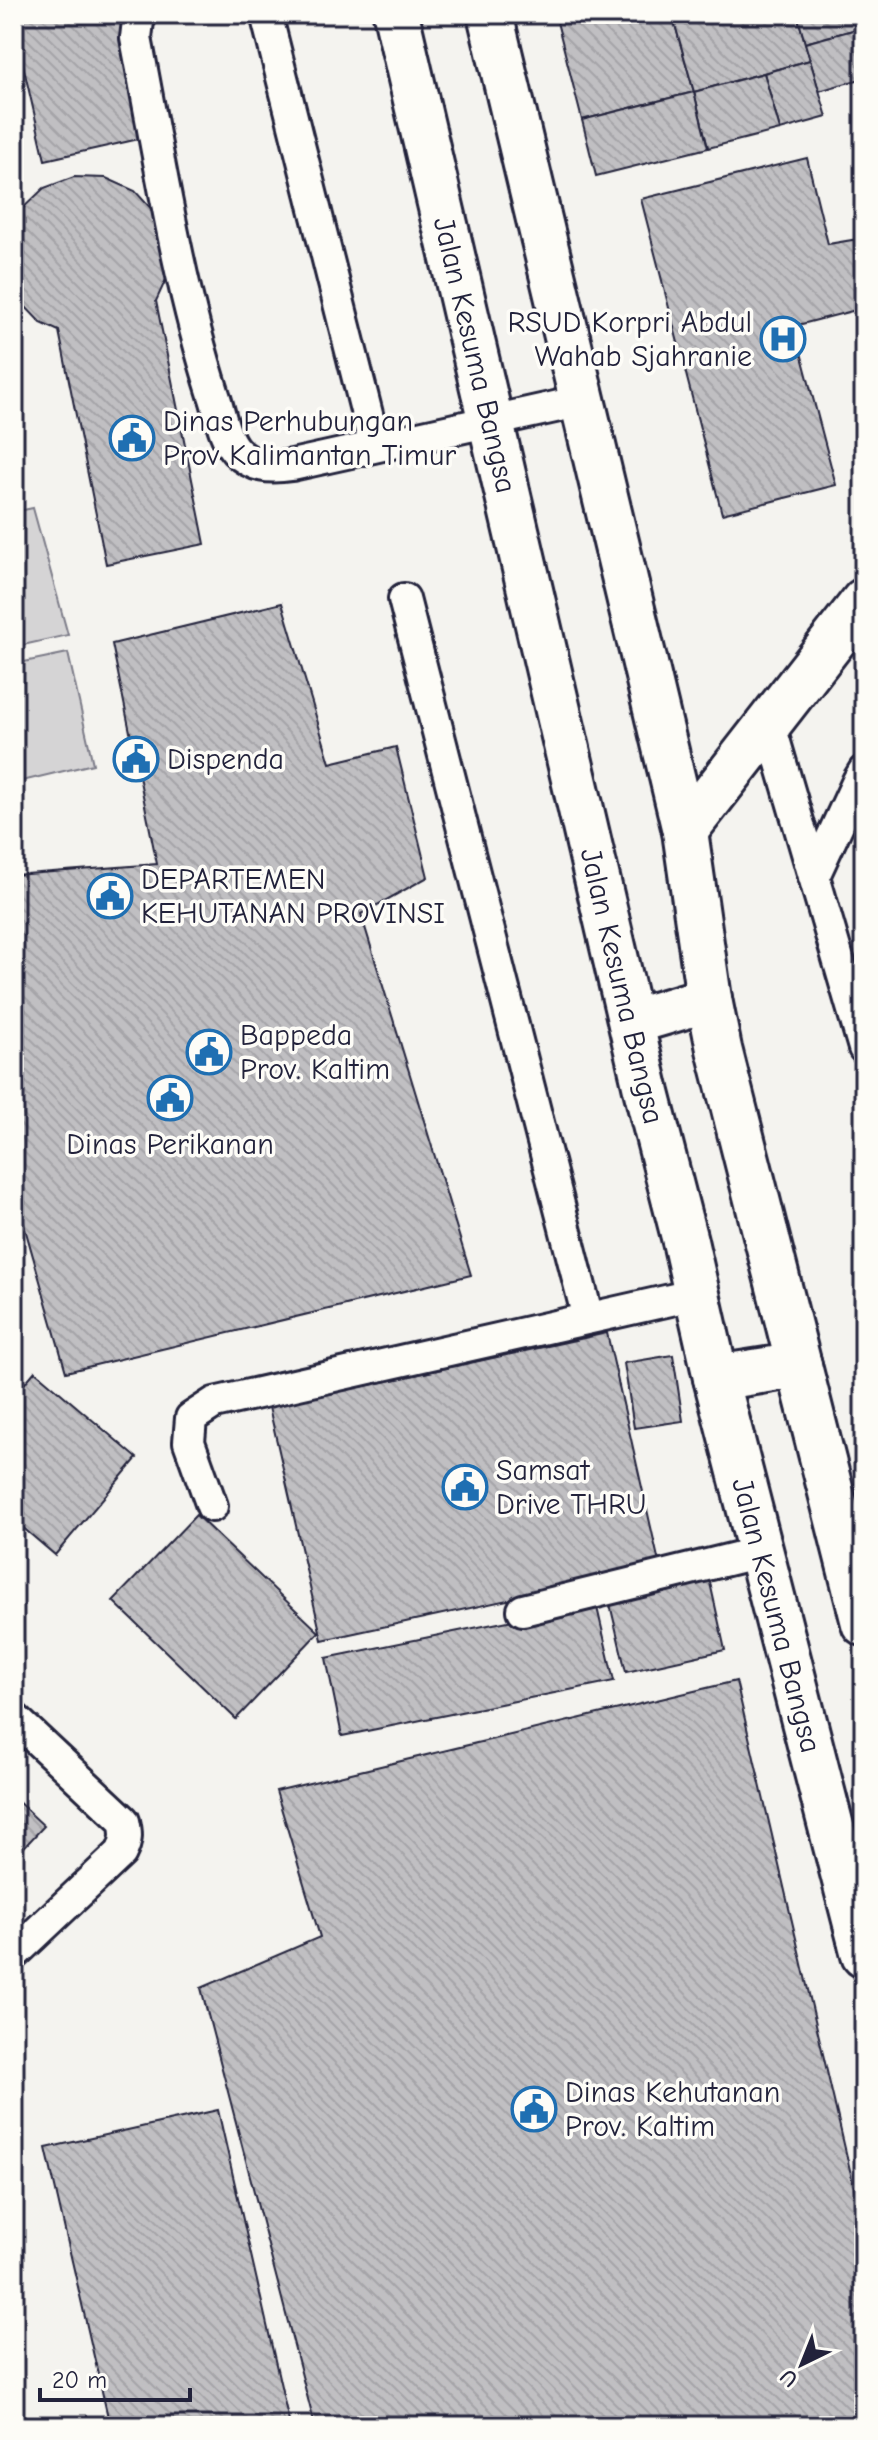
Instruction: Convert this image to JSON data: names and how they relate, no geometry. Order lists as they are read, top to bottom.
{
  "streets": {
    "street": ["Jalan Kesuma Bangsa"]
  },
  "places": {
    "hospital": ["RSUD Korpri Abdul Wahab Sjahranie"],
    "public building": [
      "Dinas Perhubungan Prov Kalimantan Timur",
      "Dispenda",
      "DEPARTEMEN KEHUTANAN PROVINSI",
      "Bappeda Prov. Kaltim",
      "Dinas Perikanan",
      "Samsat Drive THRU",
      "Dinas Kehutanan Prov. Kaltim"
    ]
  },
  "scale_bar": "20 m",
  "north": "bottom left"
}
